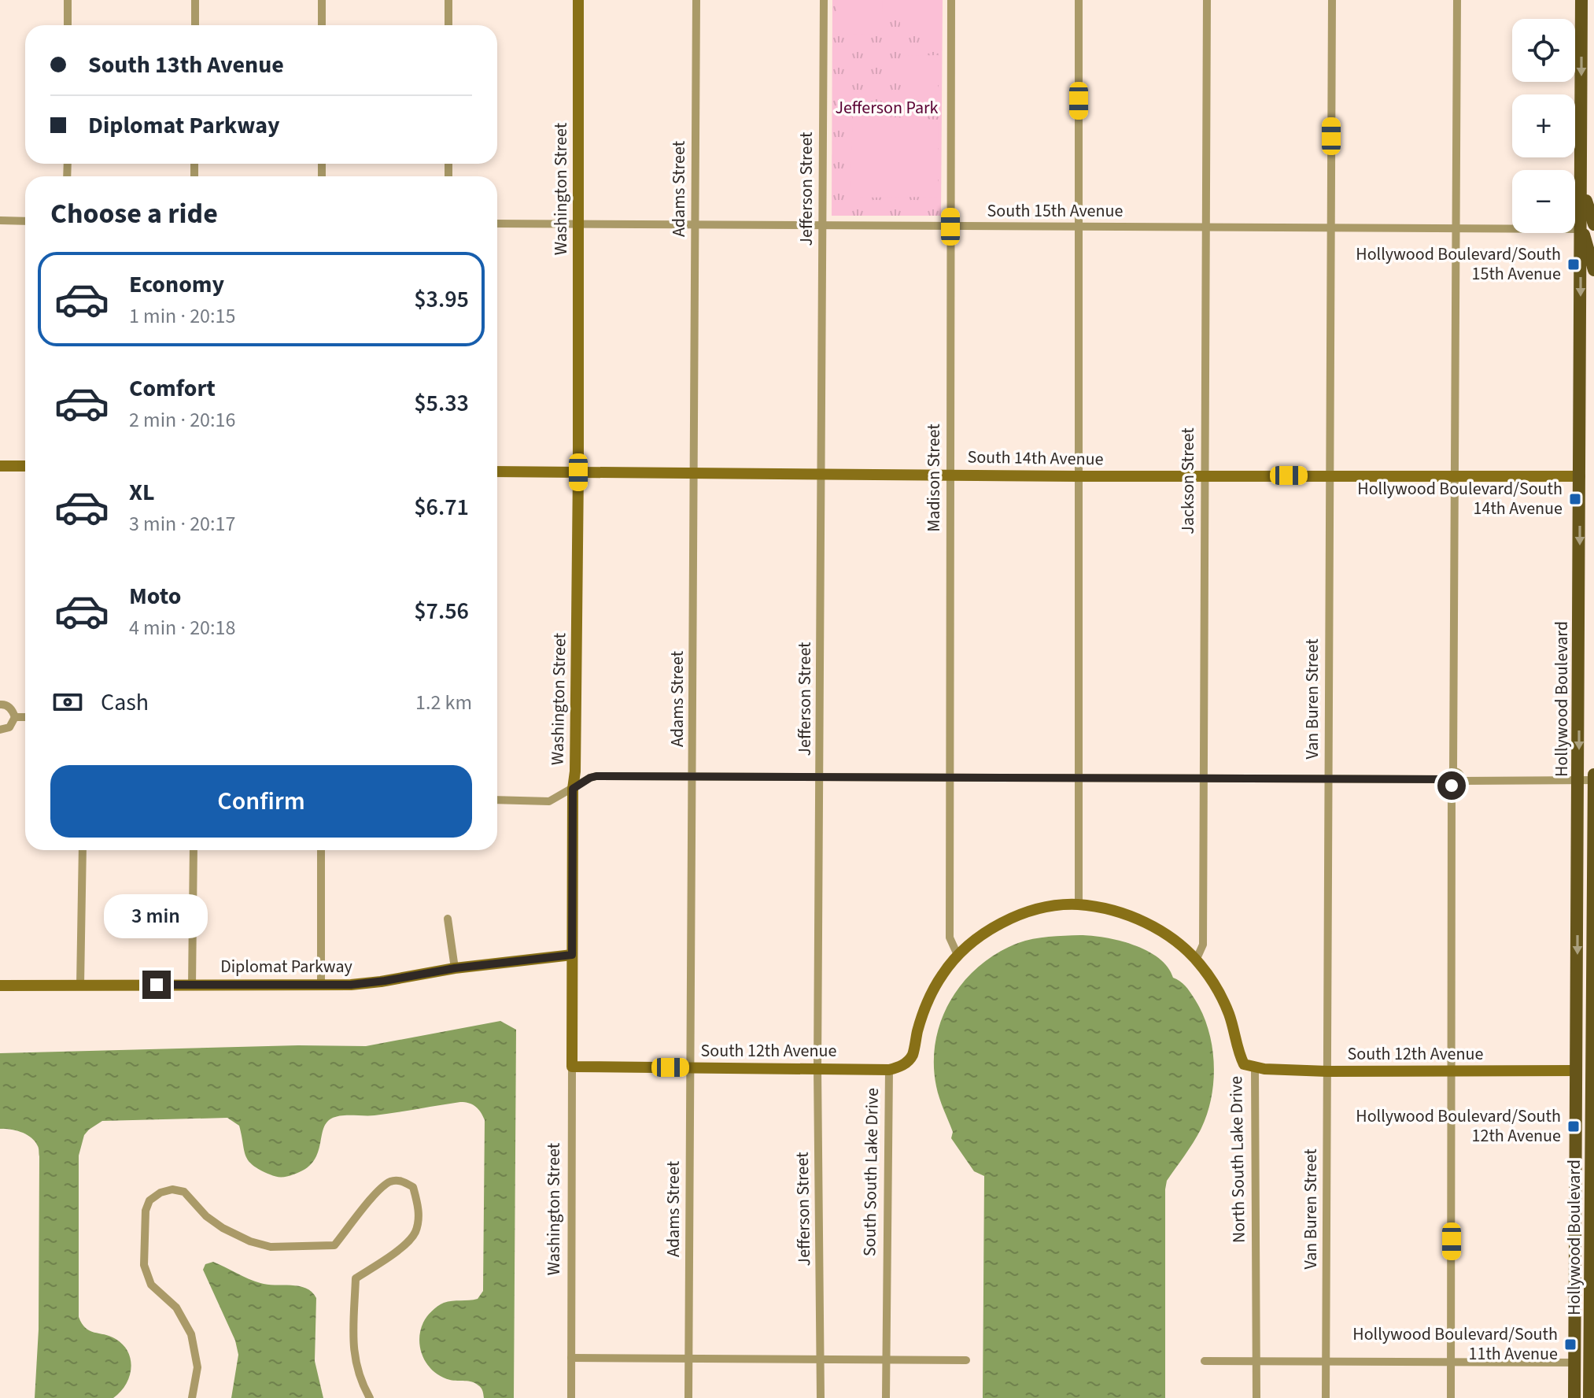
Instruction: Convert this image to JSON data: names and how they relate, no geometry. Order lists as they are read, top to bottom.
{
  "streets": {
    "main road": ["Hollywood Boulevard"],
    "street": [
      "Washington Street",
      "Adams Street",
      "Jefferson Street",
      "South 15th Avenue",
      "South 14th Avenue",
      "Madison Street",
      "Jackson Street",
      "Van Buren Street",
      "Diplomat Parkway",
      "South 12th Avenue",
      "North South Lake Drive",
      "South South Lake Drive"
    ]
  },
  "crossings": [
    ["Washington Street", "South 15th Avenue"],
    ["Washington Street", "South 14th Avenue"],
    ["Washington Street", "Diplomat Parkway"],
    ["Washington Street", "South 12th Avenue"],
    ["Adams Street", "South 15th Avenue"],
    ["Adams Street", "South 14th Avenue"],
    ["Adams Street", "South 12th Avenue"],
    ["Jefferson Street", "South 15th Avenue"],
    ["Jefferson Street", "South 14th Avenue"],
    ["Jefferson Street", "South 12th Avenue"],
    ["South 15th Avenue", "Madison Street"],
    ["South 15th Avenue", "Jackson Street"],
    ["South 15th Avenue", "Van Buren Street"],
    ["South 15th Avenue", "Hollywood Boulevard"],
    ["South 14th Avenue", "Madison Street"],
    ["South 14th Avenue", "Jackson Street"],
    ["South 14th Avenue", "Van Buren Street"],
    ["South 14th Avenue", "Hollywood Boulevard"],
    ["Madison Street", "South South Lake Drive"],
    ["Jackson Street", "North South Lake Drive"],
    ["Van Buren Street", "South 12th Avenue"],
    ["Hollywood Boulevard", "South 12th Avenue"],
    ["South 12th Avenue", "North South Lake Drive"],
    ["South 12th Avenue", "South South Lake Drive"],
    ["North South Lake Drive", "South South Lake Drive"]
  ],
  "parks": ["Jefferson Park"],
  "places": {
    "transit": [
      "Hollywood Boulevard/South 15th Avenue",
      "Hollywood Boulevard/South 14th Avenue",
      "Hollywood Boulevard/South 12th Avenue",
      "Hollywood Boulevard/South 11th Avenue"
    ]
  },
  "page": {
    "map_buttons": ["+", "−"],
    "banner": ["South 13th Avenue", "Diplomat Parkway"],
    "heading": "Choose a ride",
    "list": [
      {
        "name": "Economy",
        "note": "1 min · 20:15",
        "value": "$3.95"
      },
      {
        "name": "Comfort",
        "note": "2 min · 20:16",
        "value": "$5.33"
      },
      {
        "name": "XL",
        "note": "3 min · 20:17",
        "value": "$6.71"
      },
      {
        "name": "Moto",
        "note": "4 min · 20:18",
        "value": "$7.56"
      }
    ],
    "pay": ["Cash", "1.2 km"],
    "buttons": "Confirm",
    "bubble": "3 min"
  }
}
